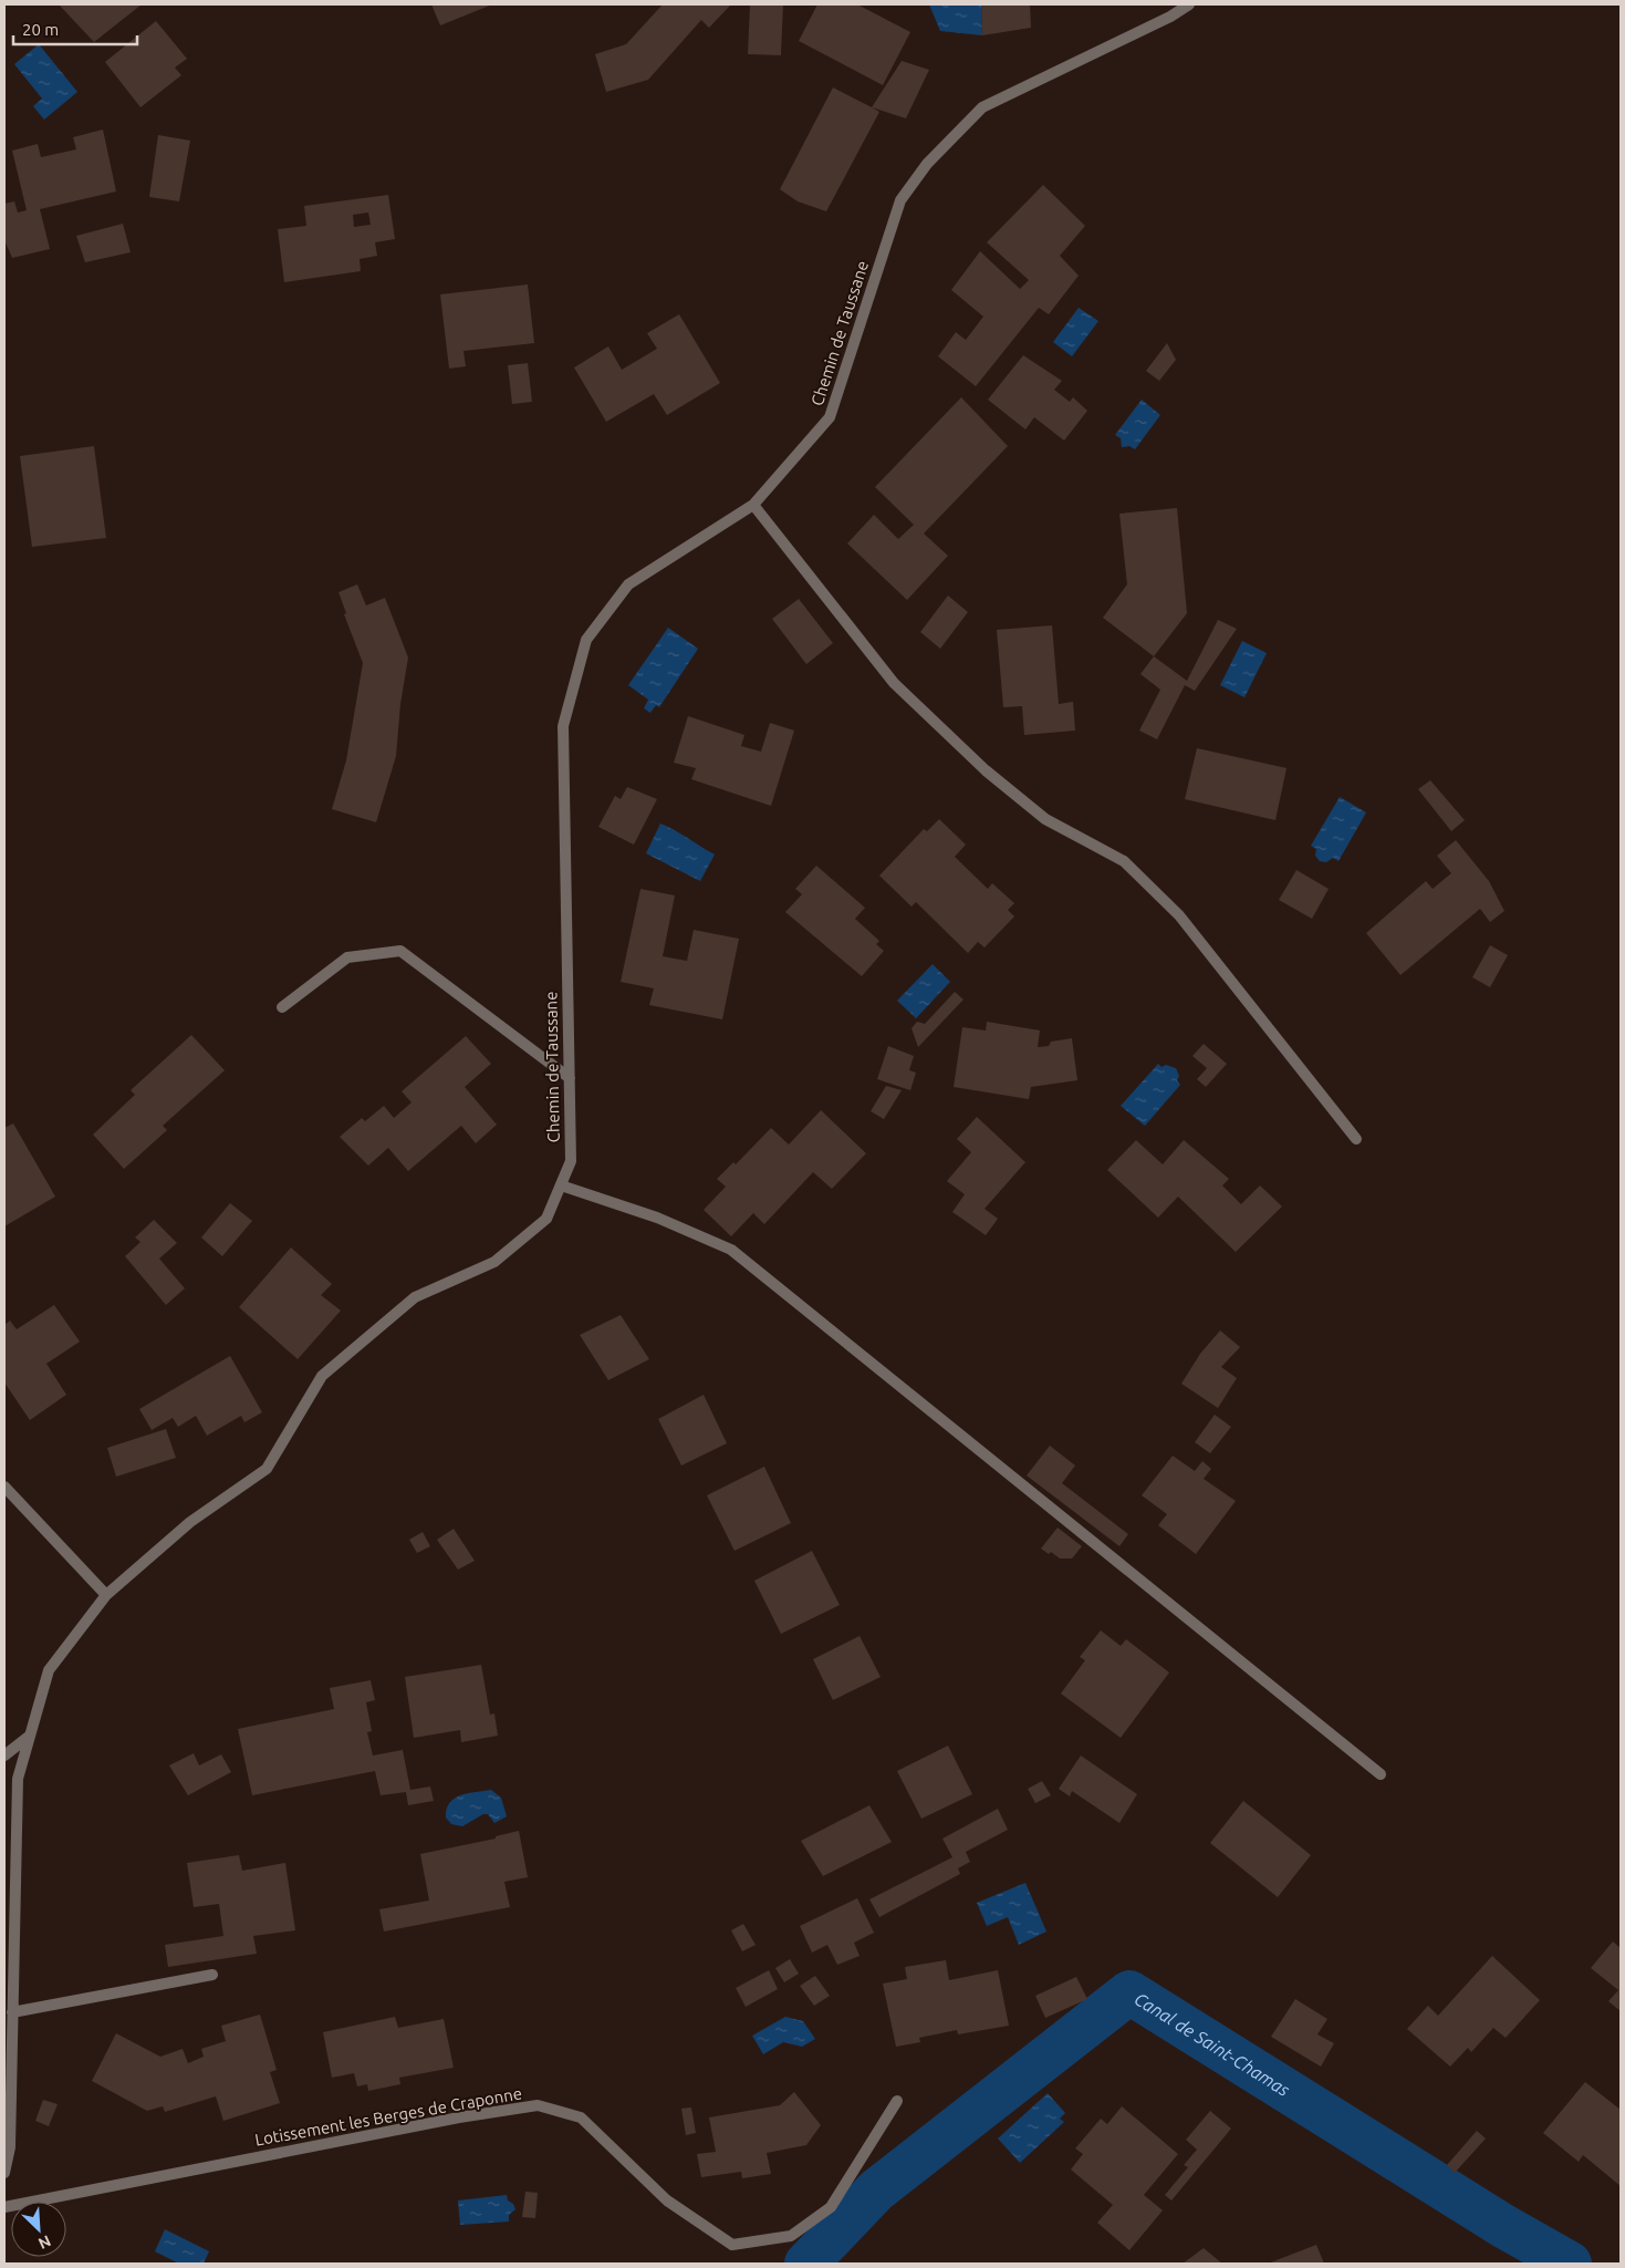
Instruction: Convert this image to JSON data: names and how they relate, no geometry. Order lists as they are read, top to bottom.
{
  "streets": {
    "street": ["Chemin de Taussane", "Lotissement les Berges de Craponne"]
  },
  "water": ["Canal de Saint-Chamas"],
  "scale_bar": "20 m",
  "north": "bottom right"
}
